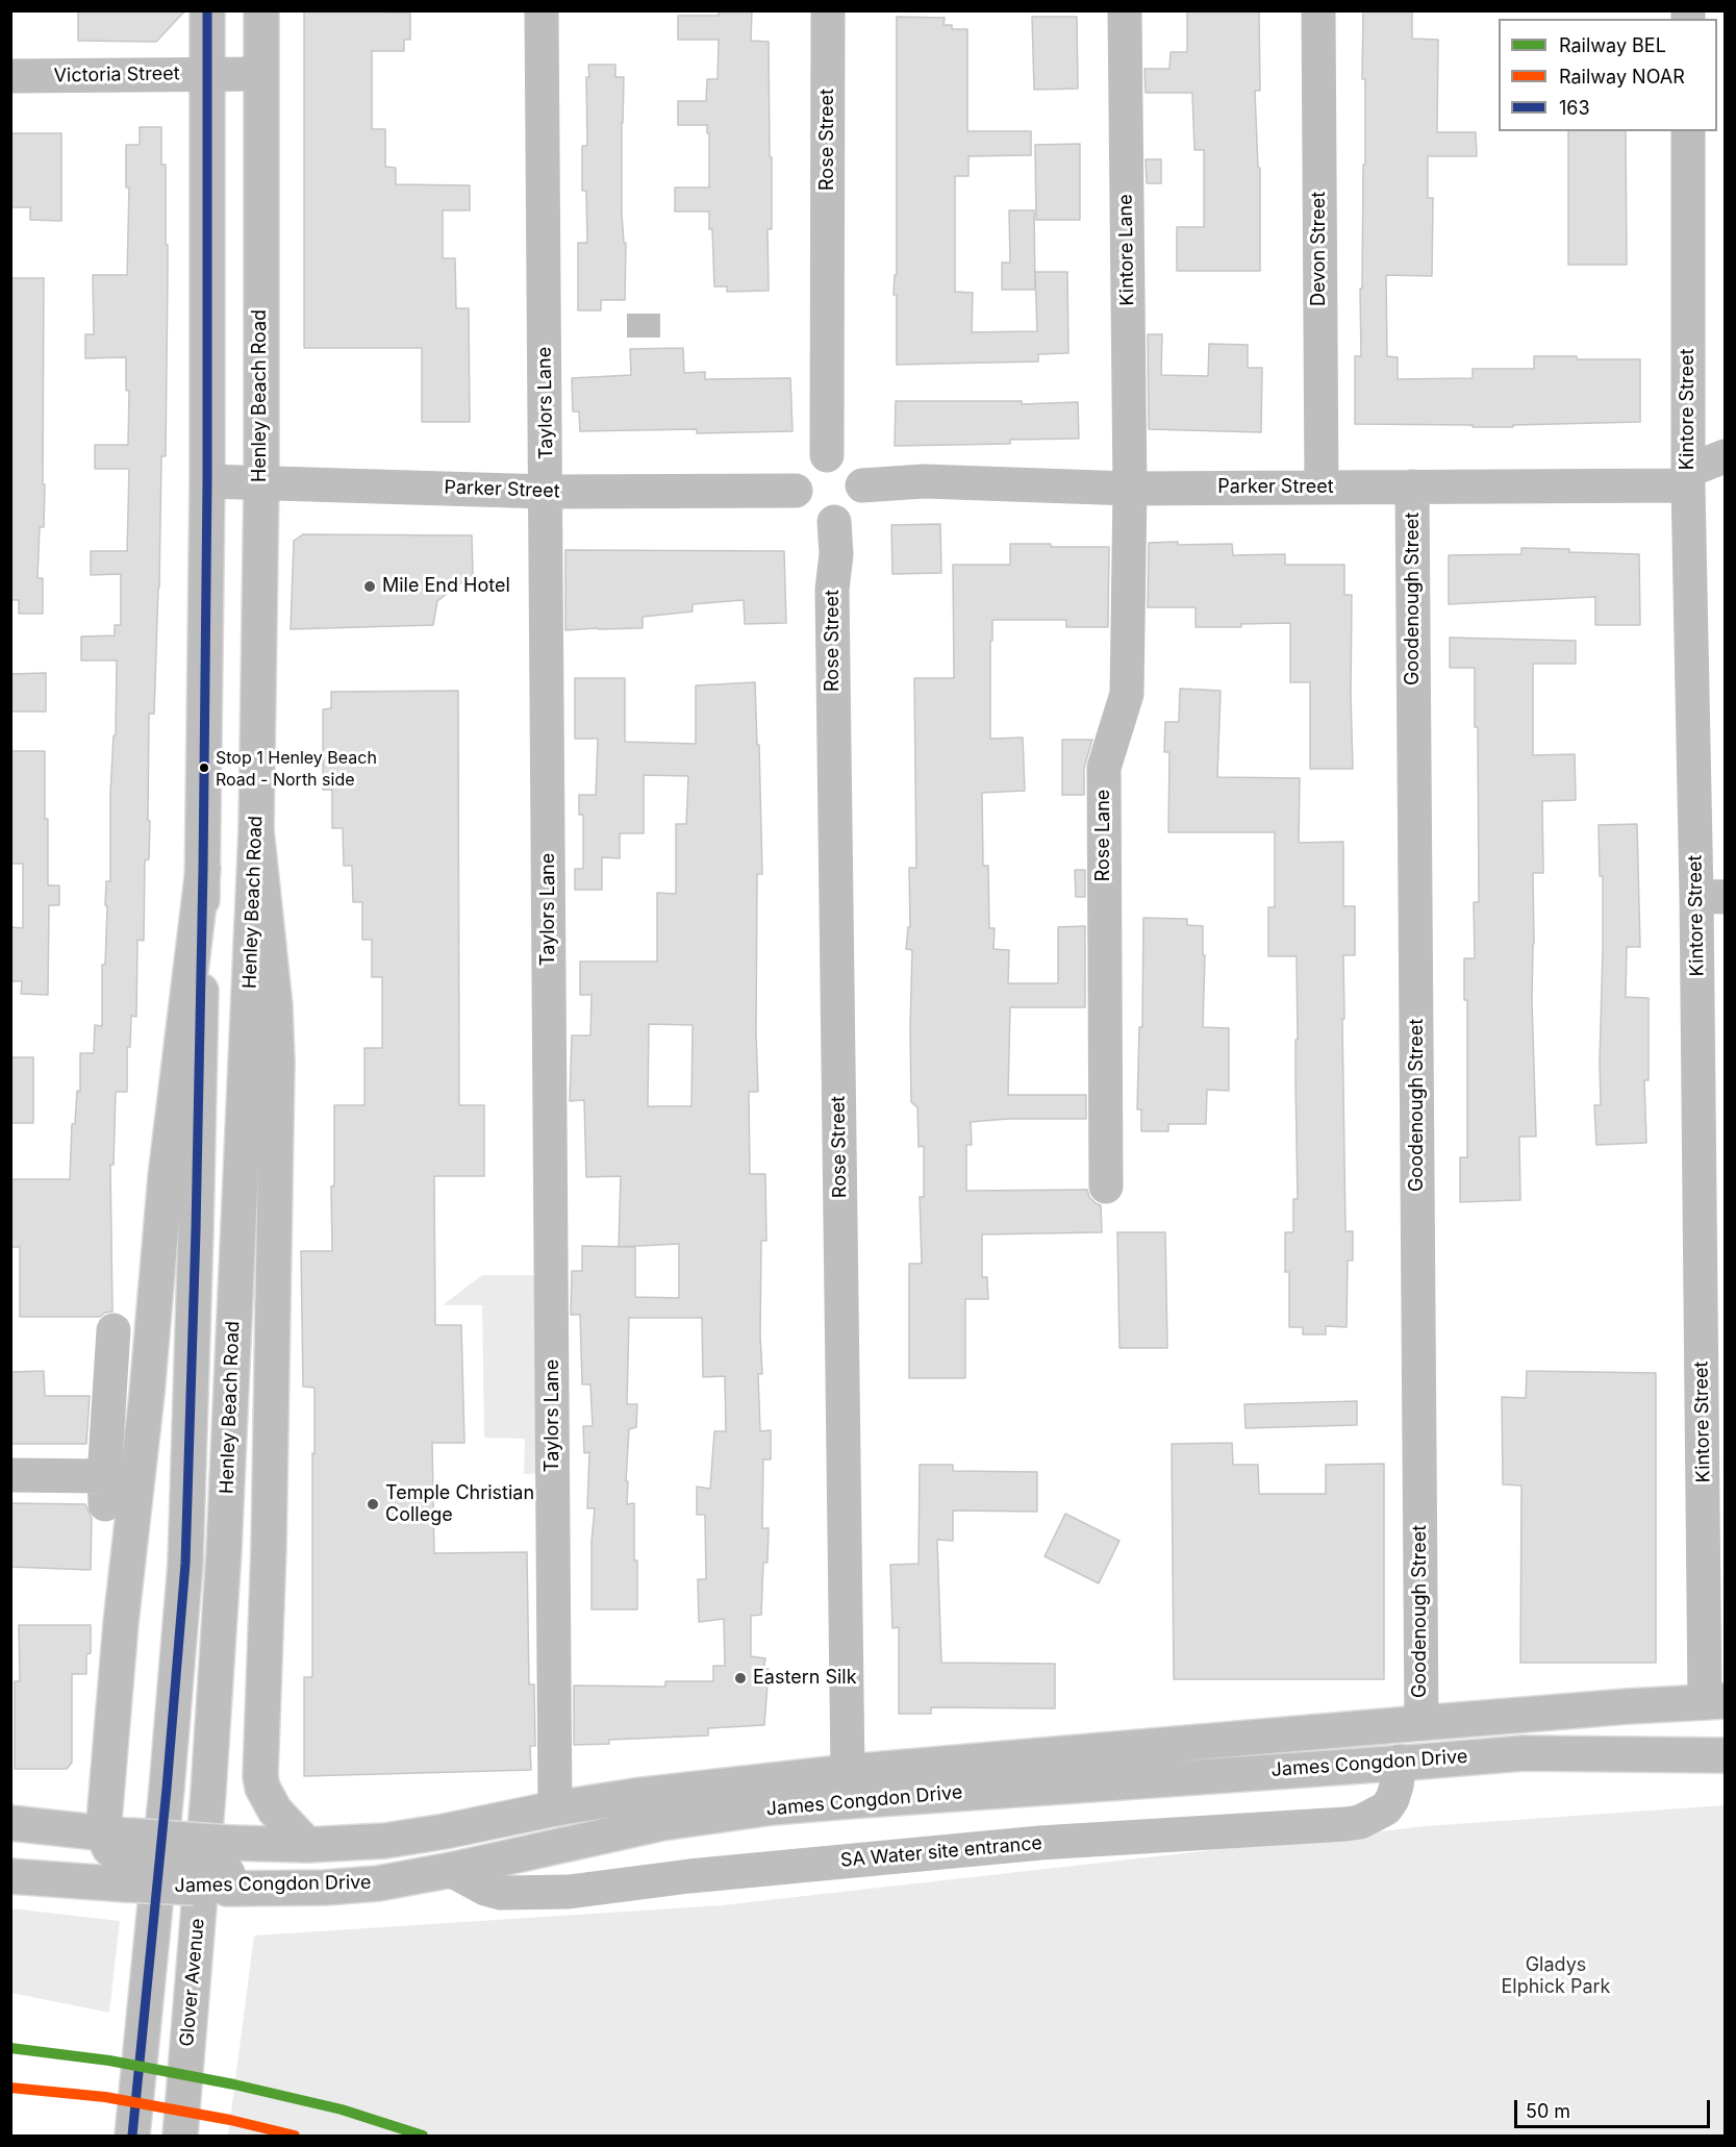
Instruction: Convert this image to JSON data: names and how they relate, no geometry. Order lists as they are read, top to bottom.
{
  "streets": {
    "main road": [
      "Victoria Street",
      "Rose Street",
      "Devon Street",
      "Kintore Lane",
      "Henley Beach Road",
      "Taylors Lane",
      "Kintore Street",
      "Parker Street",
      "Goodenough Street",
      "Rose Lane",
      "James Congdon Drive",
      "SA Water site entrance",
      "Glover Avenue"
    ]
  },
  "crossings": [
    ["Victoria Street", "Henley Beach Road"],
    ["Rose Street", "Parker Street"],
    ["Rose Street", "James Congdon Drive"],
    ["Devon Street", "Parker Street"],
    ["Kintore Lane", "Parker Street"],
    ["Kintore Lane", "Rose Lane"],
    ["Henley Beach Road", "Parker Street"],
    ["Henley Beach Road", "Glover Avenue"],
    ["Taylors Lane", "Parker Street"],
    ["Taylors Lane", "James Congdon Drive"],
    ["Kintore Street", "Parker Street"],
    ["Kintore Street", "James Congdon Drive"],
    ["Parker Street", "Goodenough Street"],
    ["Parker Street", "Rose Lane"],
    ["Goodenough Street", "James Congdon Drive"],
    ["Goodenough Street", "SA Water site entrance"],
    ["James Congdon Drive", "SA Water site entrance"]
  ],
  "parks": ["Gladys Elphick Park"],
  "places": [
    "Mile End Hotel",
    "Stop 1 Henley Beach Road - North side",
    "Temple Christian College",
    "Eastern Silk"
  ],
  "lines": ["transit line 163", "rail line BEL", "rail line NOAR"],
  "legend": ["Railway BEL", "Railway NOAR", "163"],
  "scale_bar": "50 m"
}
